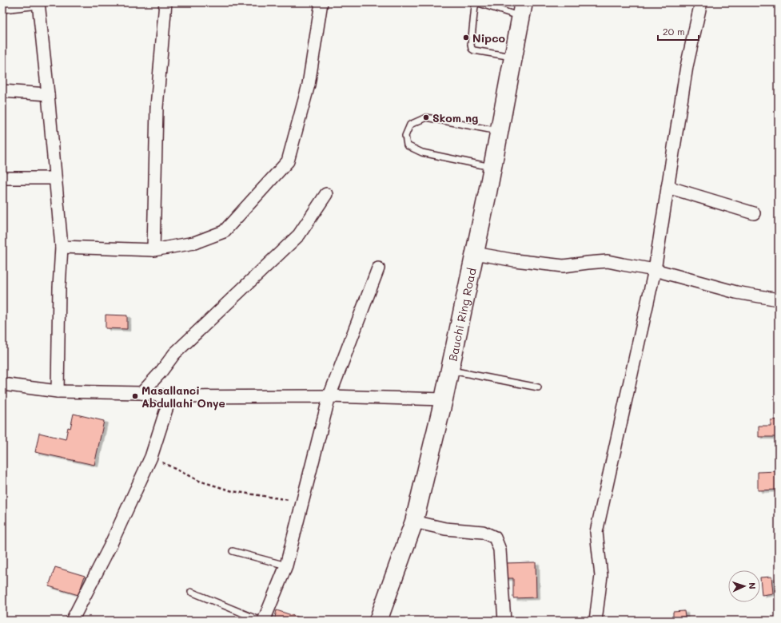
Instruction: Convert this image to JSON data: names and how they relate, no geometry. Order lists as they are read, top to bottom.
{
  "streets": {
    "main road": ["Bauchi Ring Road"]
  },
  "places": ["Nipco", "Skom ng", "Masallanci Abdullahi Onye"],
  "scale_bar": "20 m",
  "north": "right"
}
